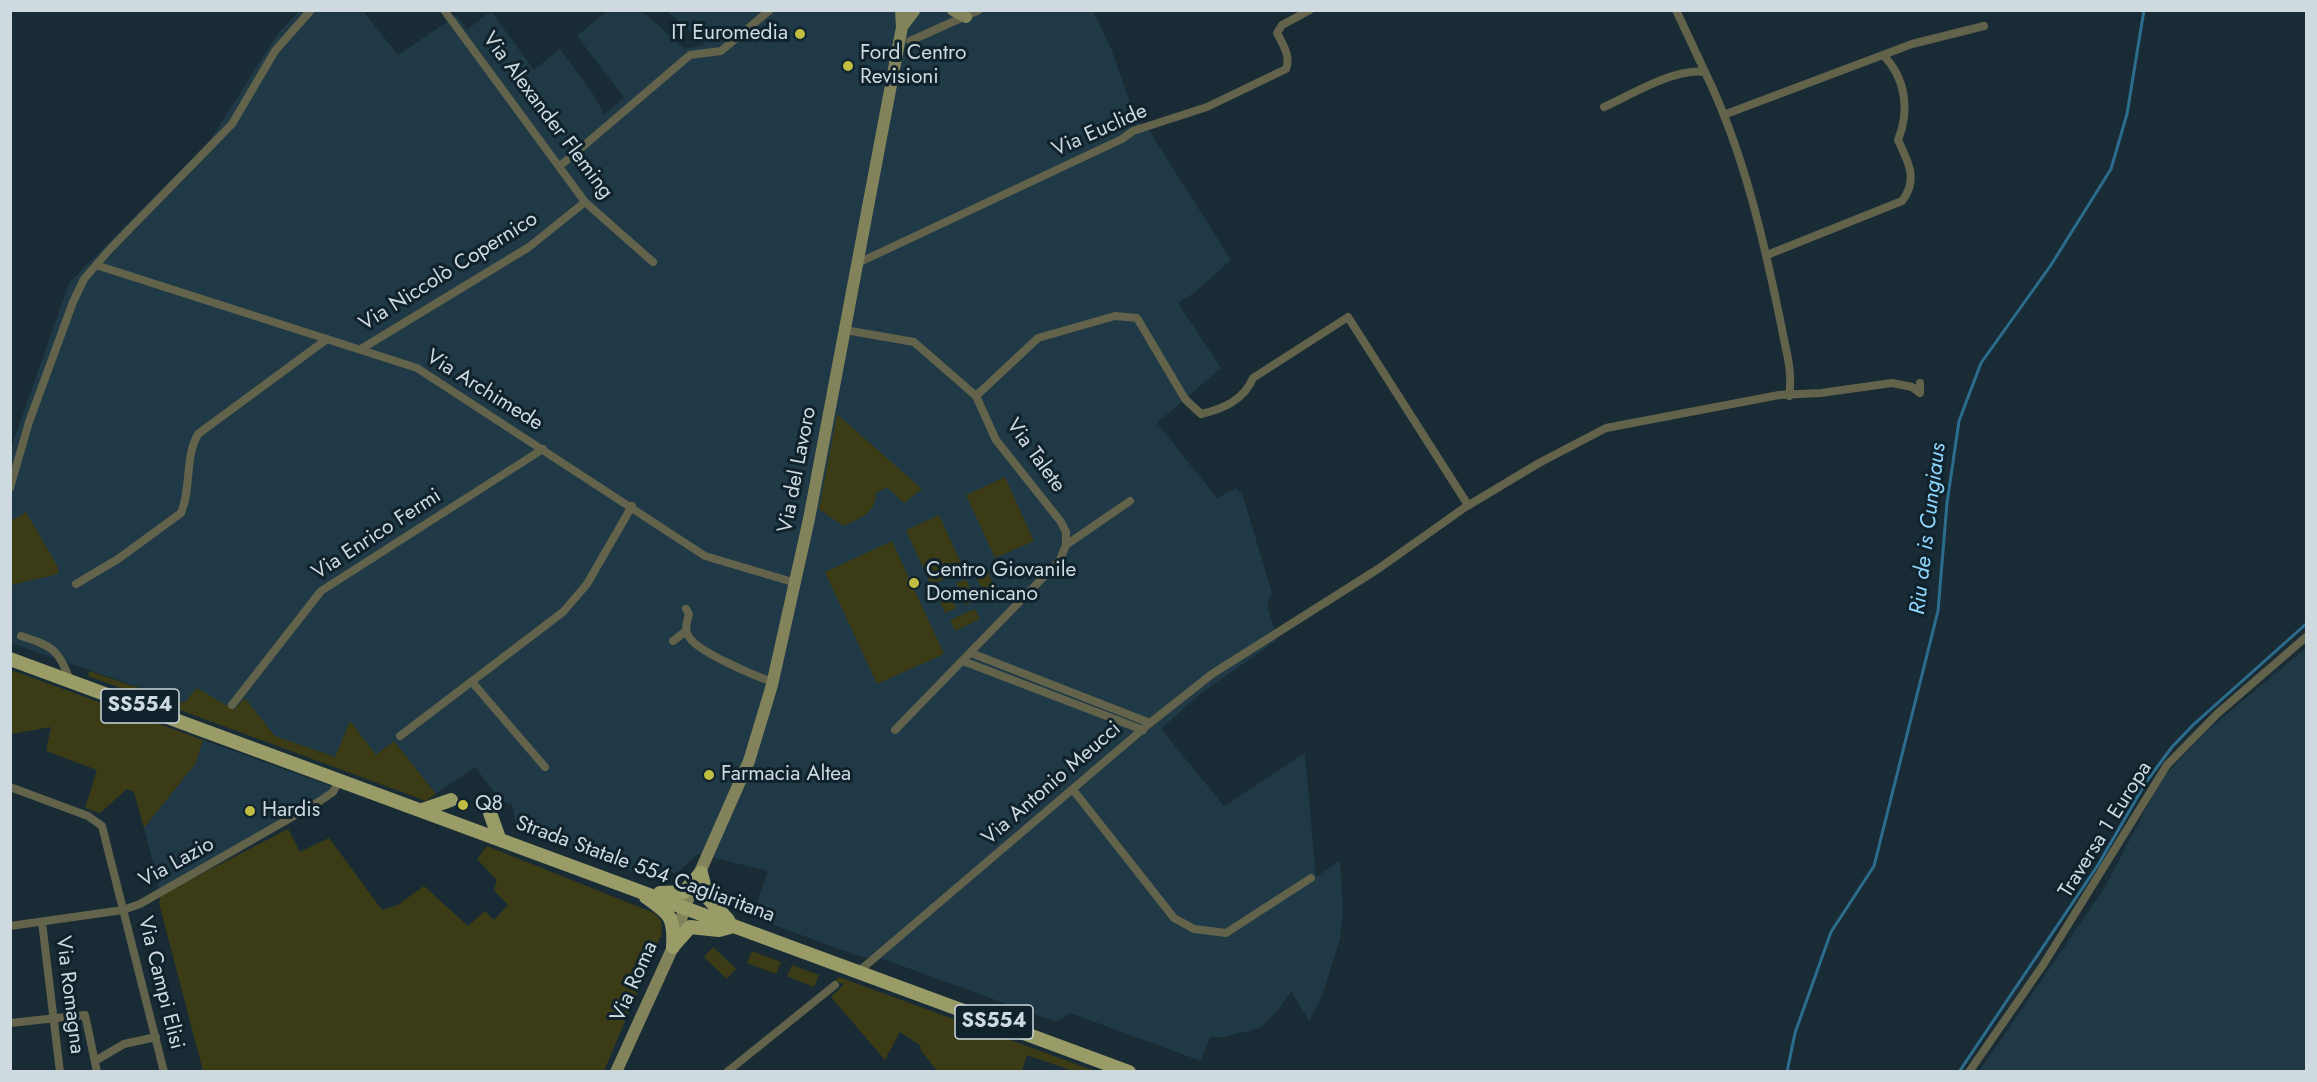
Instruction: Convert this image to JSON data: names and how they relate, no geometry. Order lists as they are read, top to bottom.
{
  "streets": {
    "main road": [
      "Via del Lavoro",
      "SS554",
      "Strada Statale 554 Cagliaritana",
      "Via Roma"
    ],
    "street": [
      "Via Alexander Fleming",
      "Via Euclide",
      "Via Niccolò Copernico",
      "Via Archimede",
      "Via Talete",
      "Via Enrico Fermi",
      "Via Antonio Meucci",
      "Traversa 1 Europa",
      "Via Lazio",
      "Via Campi Elisi",
      "Via Romagna"
    ]
  },
  "crossings": [
    ["Via Alexander Fleming", "Via Niccolò Copernico"],
    ["Via Euclide", "Via del Lavoro"],
    ["Via Niccolò Copernico", "Via Archimede"],
    ["Via Archimede", "Via del Lavoro"],
    ["Via Archimede", "Via Enrico Fermi"],
    ["Via Talete", "Via del Lavoro"],
    ["Via del Lavoro", "Strada Statale 554 Cagliaritana"],
    ["Via del Lavoro", "Via Roma"],
    ["Via Antonio Meucci", "Strada Statale 554 Cagliaritana"],
    ["Via Lazio", "Strada Statale 554 Cagliaritana"],
    ["Via Lazio", "Via Campi Elisi"],
    ["Via Lazio", "Via Romagna"],
    ["Strada Statale 554 Cagliaritana", "Via Roma"]
  ],
  "water": ["Riu de is Cungiaus"],
  "places": [
    "IT Euromedia",
    "Ford Centro Revisioni",
    "Centro Giovanile Domenicano",
    "Farmacia Altea",
    "Q8",
    "Hardis"
  ]
}
